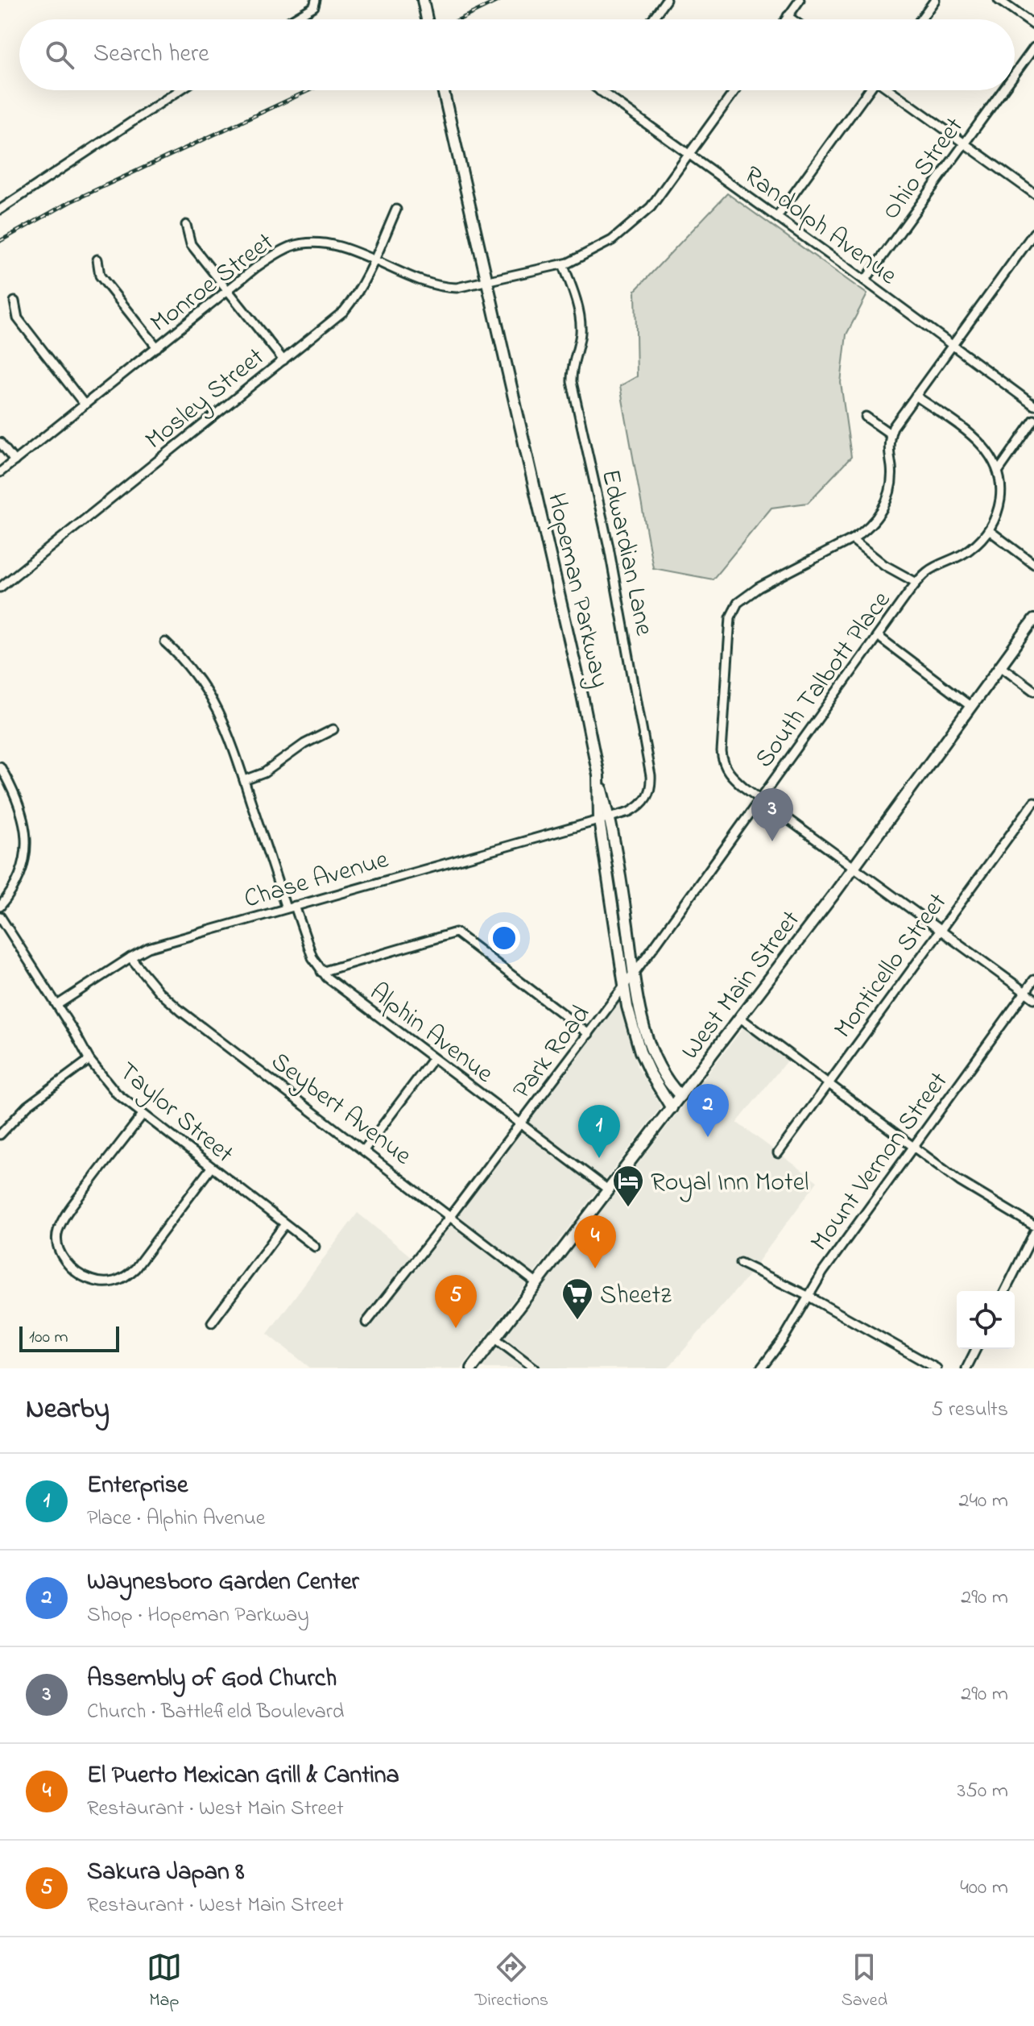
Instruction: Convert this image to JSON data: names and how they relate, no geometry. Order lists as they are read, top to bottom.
{
  "streets": {
    "main road": ["Hopeman Parkway", "West Main Street"],
    "street": [
      "Ohio Street",
      "Randolph Avenue",
      "Monroe Street",
      "Mosley Street",
      "Edwardian Lane",
      "South Talbott Place",
      "Chase Avenue",
      "Monticello Street",
      "Alphin Avenue",
      "Park Road",
      "Seybert Avenue",
      "Taylor Street",
      "Mount Vernon Street"
    ]
  },
  "crossings": [
    ["Ohio Street", "Randolph Avenue"],
    ["Randolph Avenue", "Monroe Street"],
    ["Monroe Street", "Mosley Street"],
    ["Monroe Street", "Edwardian Lane"],
    ["Monroe Street", "Hopeman Parkway"],
    ["Edwardian Lane", "Hopeman Parkway"],
    ["Edwardian Lane", "Chase Avenue"],
    ["Hopeman Parkway", "Chase Avenue"],
    ["South Talbott Place", "Park Road"],
    ["Chase Avenue", "Alphin Avenue"],
    ["Chase Avenue", "Seybert Avenue"],
    ["Chase Avenue", "Taylor Street"],
    ["West Main Street", "Alphin Avenue"],
    ["West Main Street", "Seybert Avenue"],
    ["Alphin Avenue", "Park Road"],
    ["Park Road", "Seybert Avenue"]
  ],
  "places": {
    "hotel": ["Royal Inn Motel"],
    "supermarket": ["Sheetz"]
  },
  "scale_bar": "100 m",
  "page": {
    "search": "Search here",
    "pins": [
      "3",
      "2",
      "1",
      "4",
      "5"
    ],
    "scale": "100 m",
    "heading": ["Nearby", "5 results"],
    "list": [
      {
        "mark": "1",
        "name": "Enterprise",
        "note": "Place · Alphin Avenue",
        "value": "240 m"
      },
      {
        "mark": "2",
        "name": "Waynesboro Garden Center",
        "note": "Shop · Hopeman Parkway",
        "value": "290 m"
      },
      {
        "mark": "3",
        "name": "Assembly of God Church",
        "note": "Church · Battlefield Boulevard",
        "value": "290 m"
      },
      {
        "mark": "4",
        "name": "El Puerto Mexican Grill & Cantina",
        "note": "Restaurant · West Main Street",
        "value": "350 m"
      },
      {
        "mark": "5",
        "name": "Sakura Japan 8",
        "note": "Restaurant · West Main Street",
        "value": "400 m"
      }
    ],
    "nav": ["Map", "Directions", "Saved"]
  }
}
